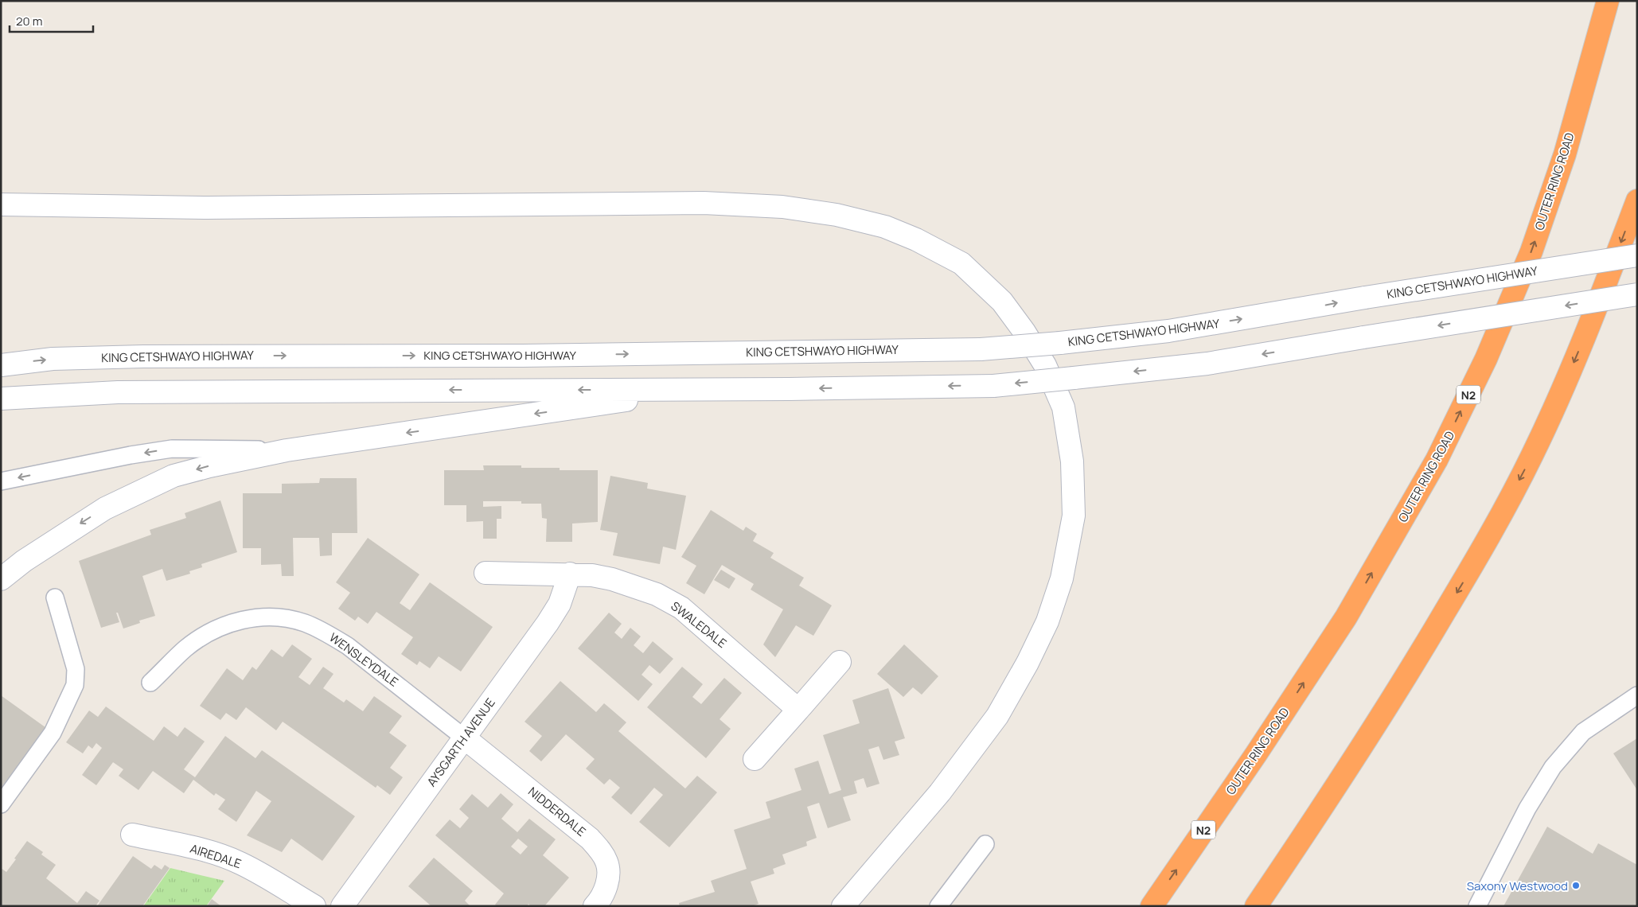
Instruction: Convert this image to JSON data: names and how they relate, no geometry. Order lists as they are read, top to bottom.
{
  "streets": {
    "highway": ["OUTER RING ROAD", "N2"],
    "main road": [
      "KING CETSHWAYO HIGHWAY",
      "SWALEDALE",
      "AYSGARTH AVENUE",
      "NIDDERDALE",
      "AIREDALE"
    ],
    "lane": ["WENSLEYDALE"]
  },
  "crossings": [
    ["SWALEDALE", "AYSGARTH AVENUE"],
    ["WENSLEYDALE", "AYSGARTH AVENUE"],
    ["WENSLEYDALE", "NIDDERDALE"],
    ["AYSGARTH AVENUE", "NIDDERDALE"]
  ],
  "places": ["Saxony Westwood"],
  "scale_bar": "20 m"
}
